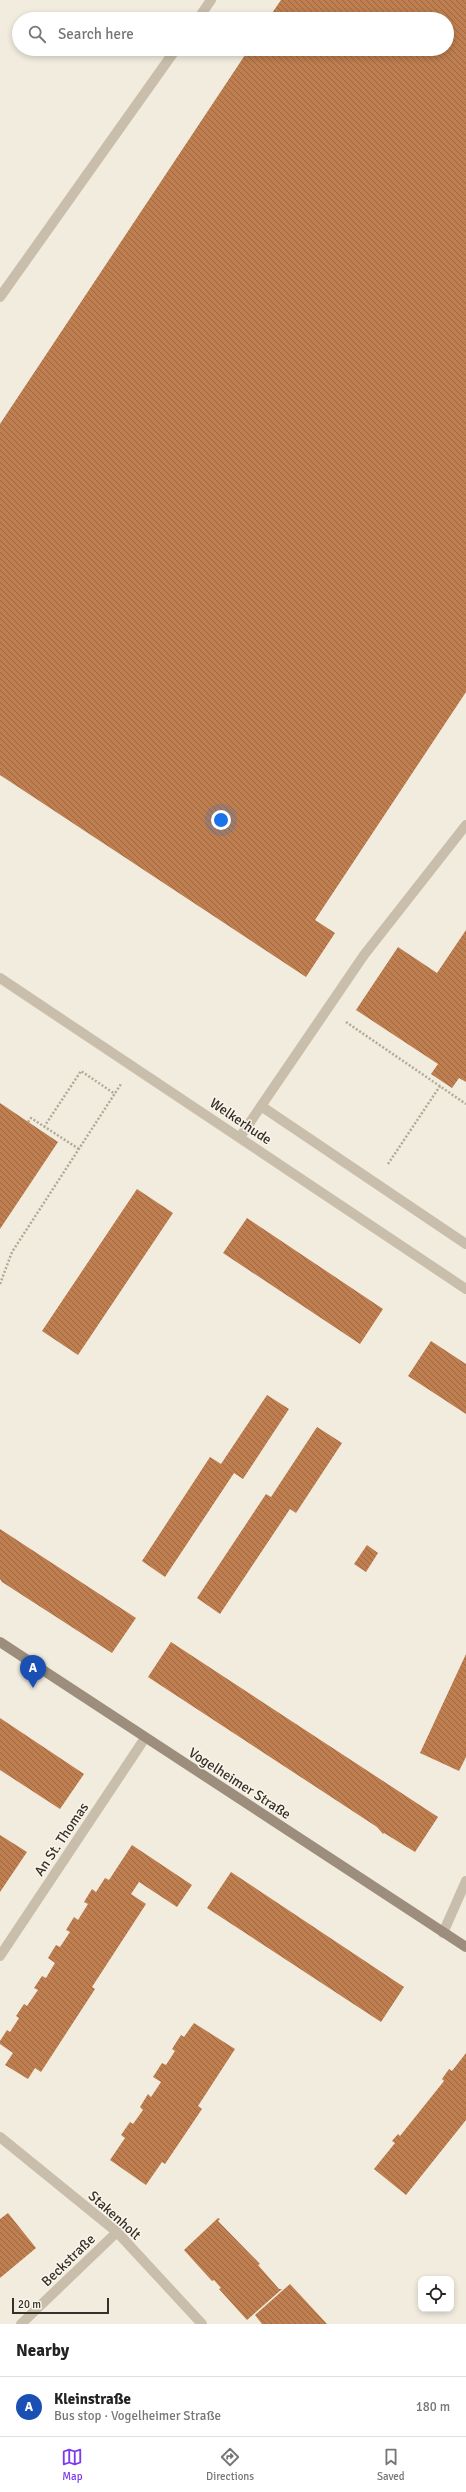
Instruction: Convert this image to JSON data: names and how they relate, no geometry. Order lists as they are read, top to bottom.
{
  "streets": {
    "main road": ["Vogelheimer Straße"],
    "street": [
      "Welkerhude",
      "An St. Thomas",
      "Stakenholt",
      "Beckstraße"
    ]
  },
  "crossings": [
    ["Vogelheimer Straße", "An St. Thomas"],
    ["Stakenholt", "Beckstraße"]
  ],
  "scale_bar": "20 m",
  "page": {
    "search": "Search here",
    "pins": "A",
    "scale": "20 m",
    "heading": "Nearby",
    "list": [
      {
        "mark": "A",
        "name": "Kleinstraße",
        "note": "Bus stop · Vogelheimer Straße",
        "value": "180 m"
      }
    ],
    "nav": ["Map", "Directions", "Saved"]
  }
}
